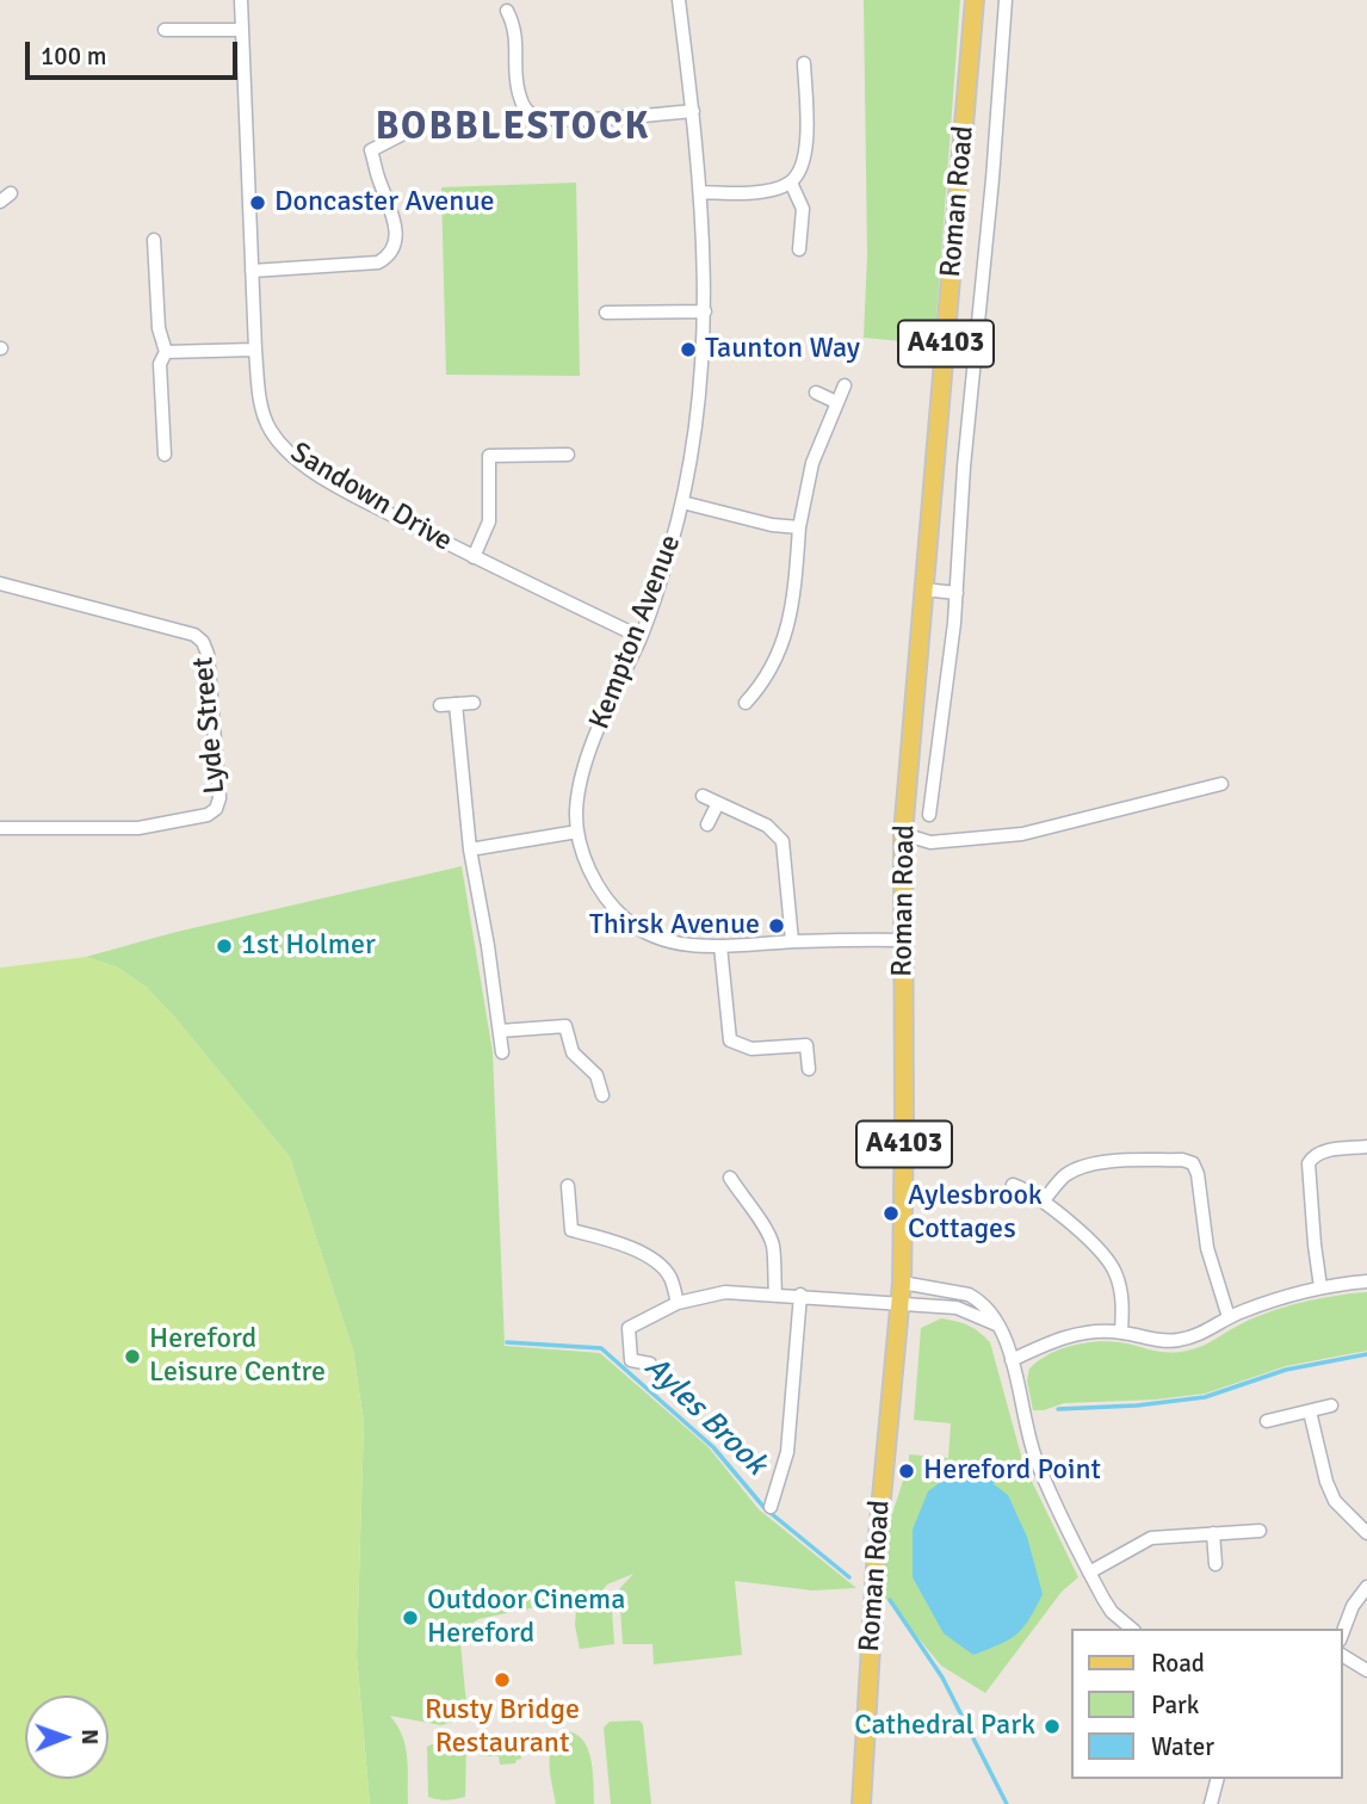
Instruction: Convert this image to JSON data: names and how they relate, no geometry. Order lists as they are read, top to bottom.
{
  "streets": {
    "main road": ["Roman Road", "A4103"],
    "street": ["Sandown Drive", "Kempton Avenue", "Lyde Street"]
  },
  "crossings": [
    ["Roman Road", "Kempton Avenue"],
    ["Sandown Drive", "Kempton Avenue"]
  ],
  "districts": ["BOBBLESTOCK"],
  "water": ["Ayles Brook"],
  "places": [
    "Doncaster Avenue",
    "Taunton Way",
    "Thirsk Avenue",
    "1st Holmer",
    "Aylesbrook Cottages",
    "Hereford Leisure Centre",
    "Hereford Point",
    "Outdoor Cinema Hereford",
    "Rusty Bridge Restaurant",
    "Cathedral Park"
  ],
  "legend": ["Road", "Park", "Water"],
  "scale_bar": "100 m",
  "north": "right"
}
